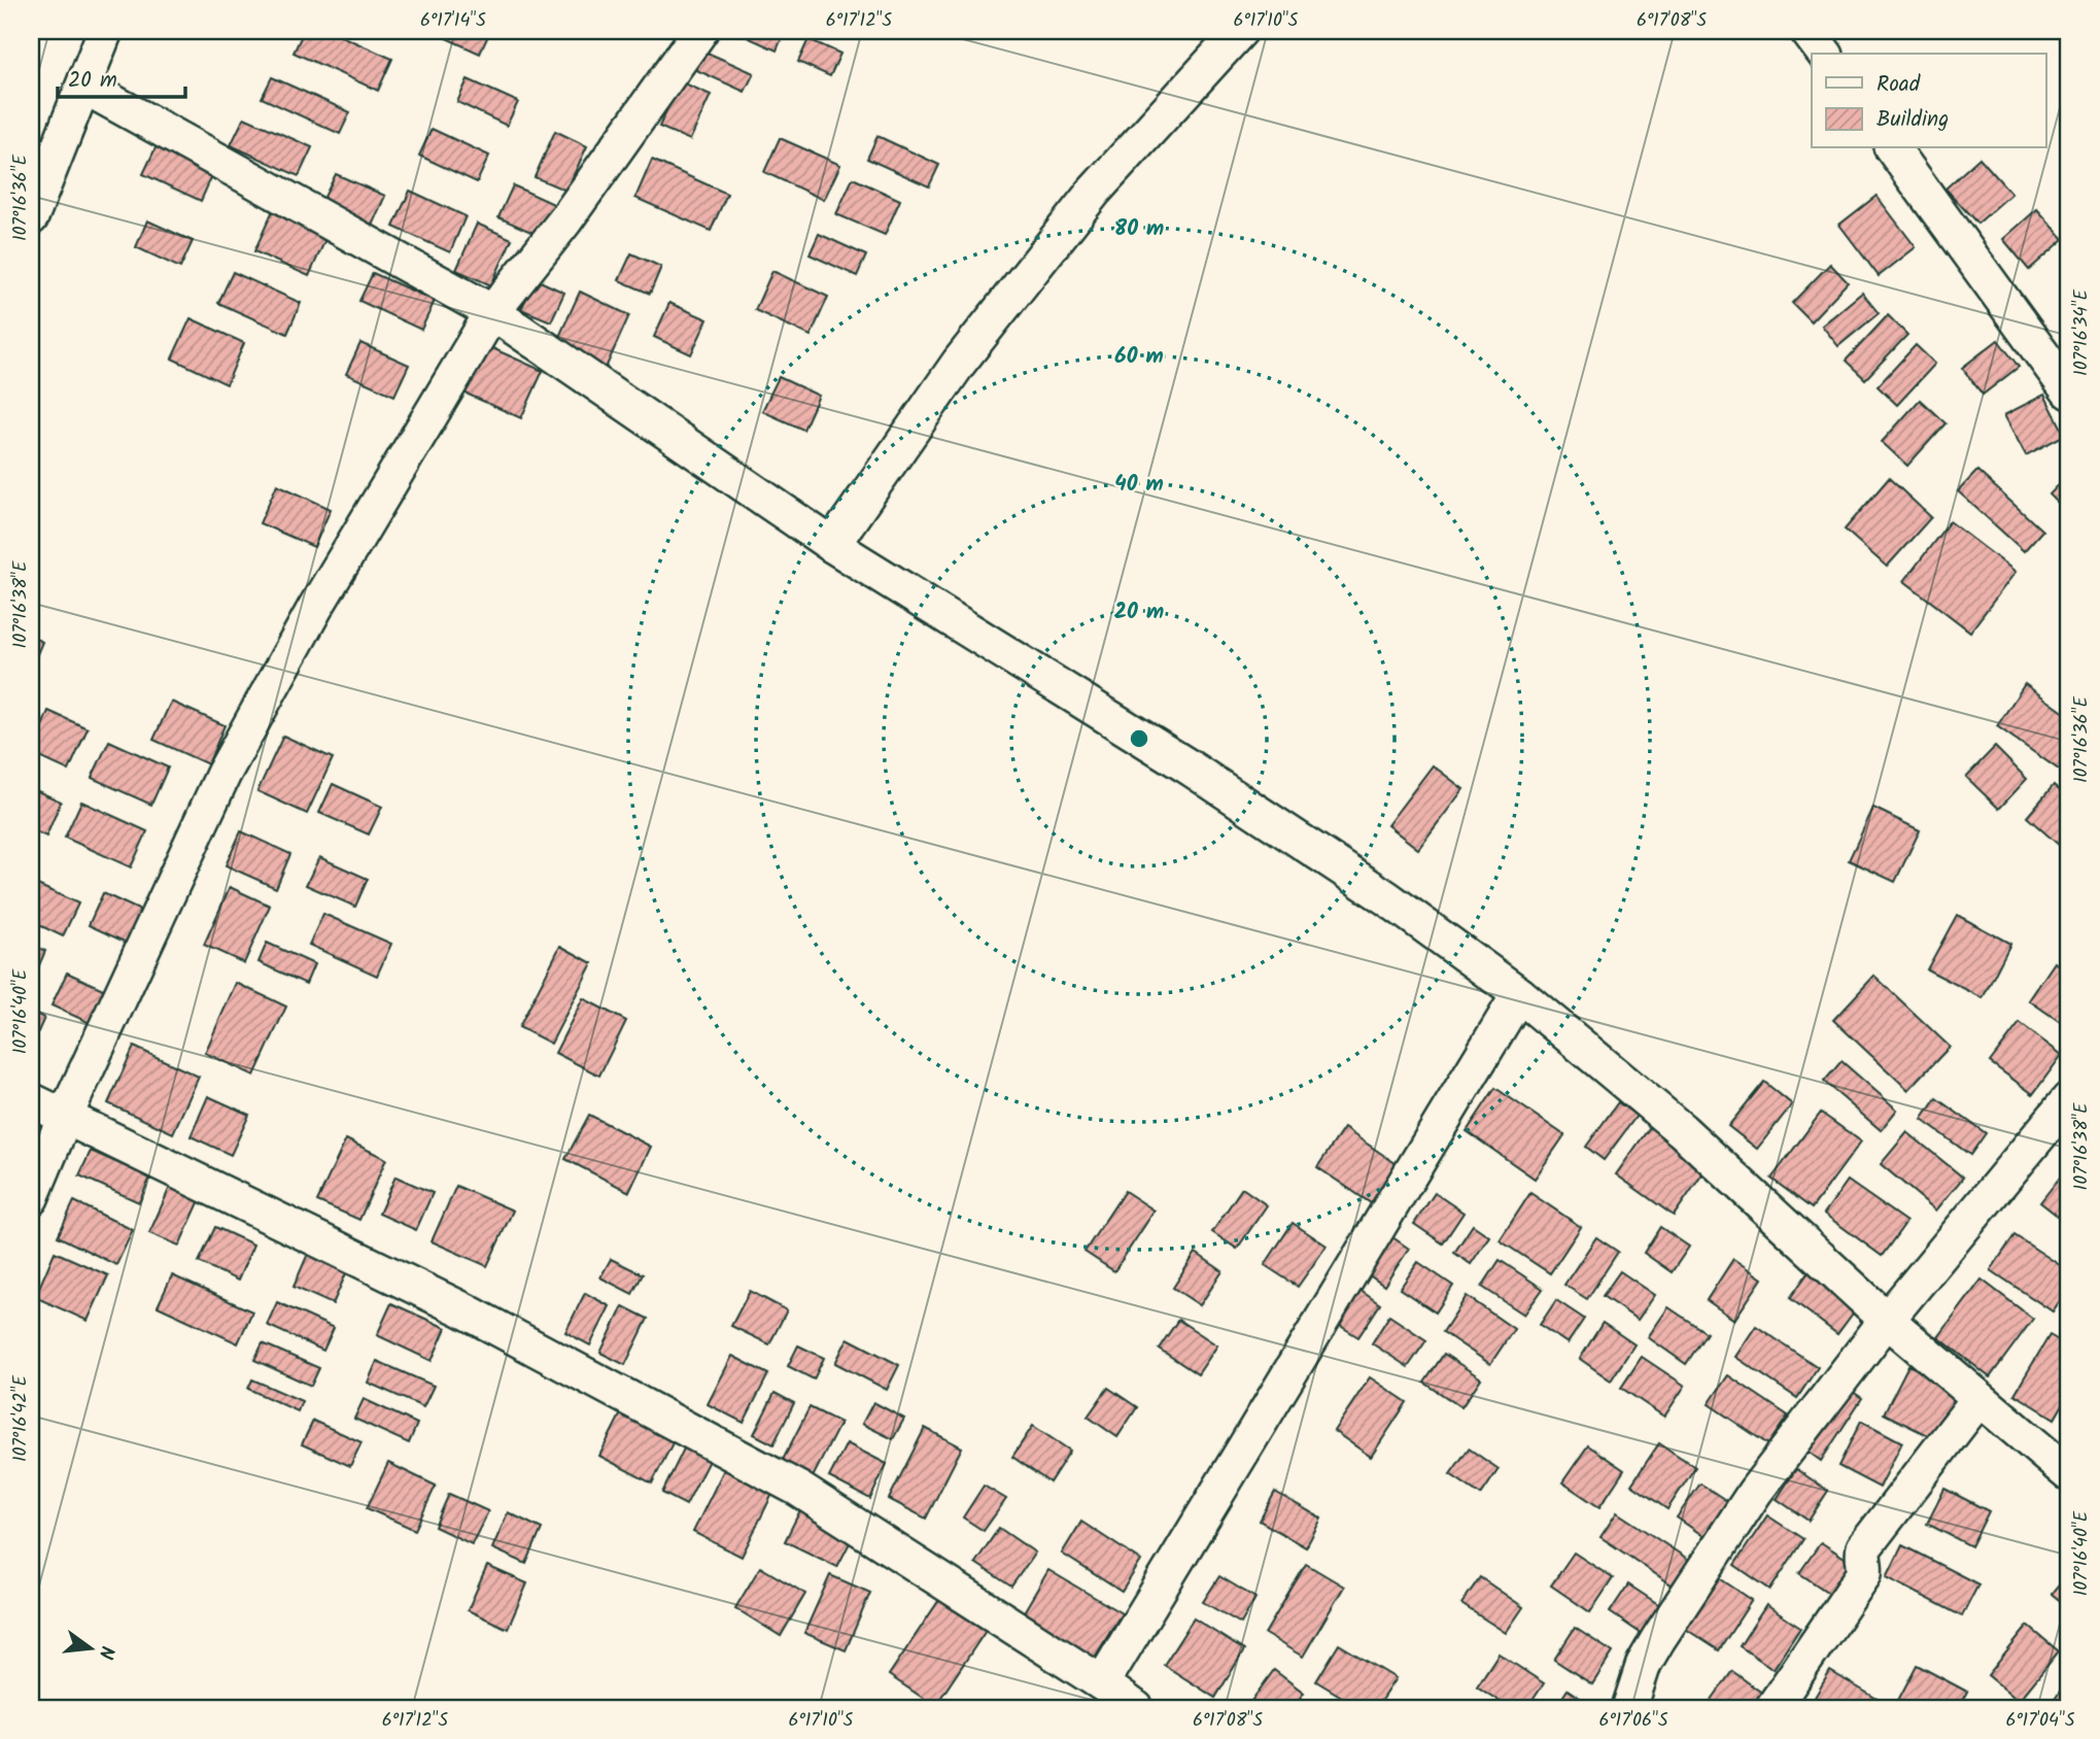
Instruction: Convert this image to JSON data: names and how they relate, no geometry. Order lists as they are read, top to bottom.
{
  "legend": ["Road", "Building"],
  "scale_bar": "20 m",
  "north": "right",
  "coordinates": [
    "6°17'14\"S",
    "6°17'12\"S",
    "6°17'10\"S",
    "6°17'08\"S",
    "107°16'36\"E",
    "107°16'34\"E",
    "107°16'38\"E",
    "107°16'40\"E",
    "107°16'42\"E",
    "6°17'06\"S",
    "6°17'04\"S"
  ],
  "rings": [
    "80 m",
    "60 m",
    "40 m",
    "20 m"
  ]
}
